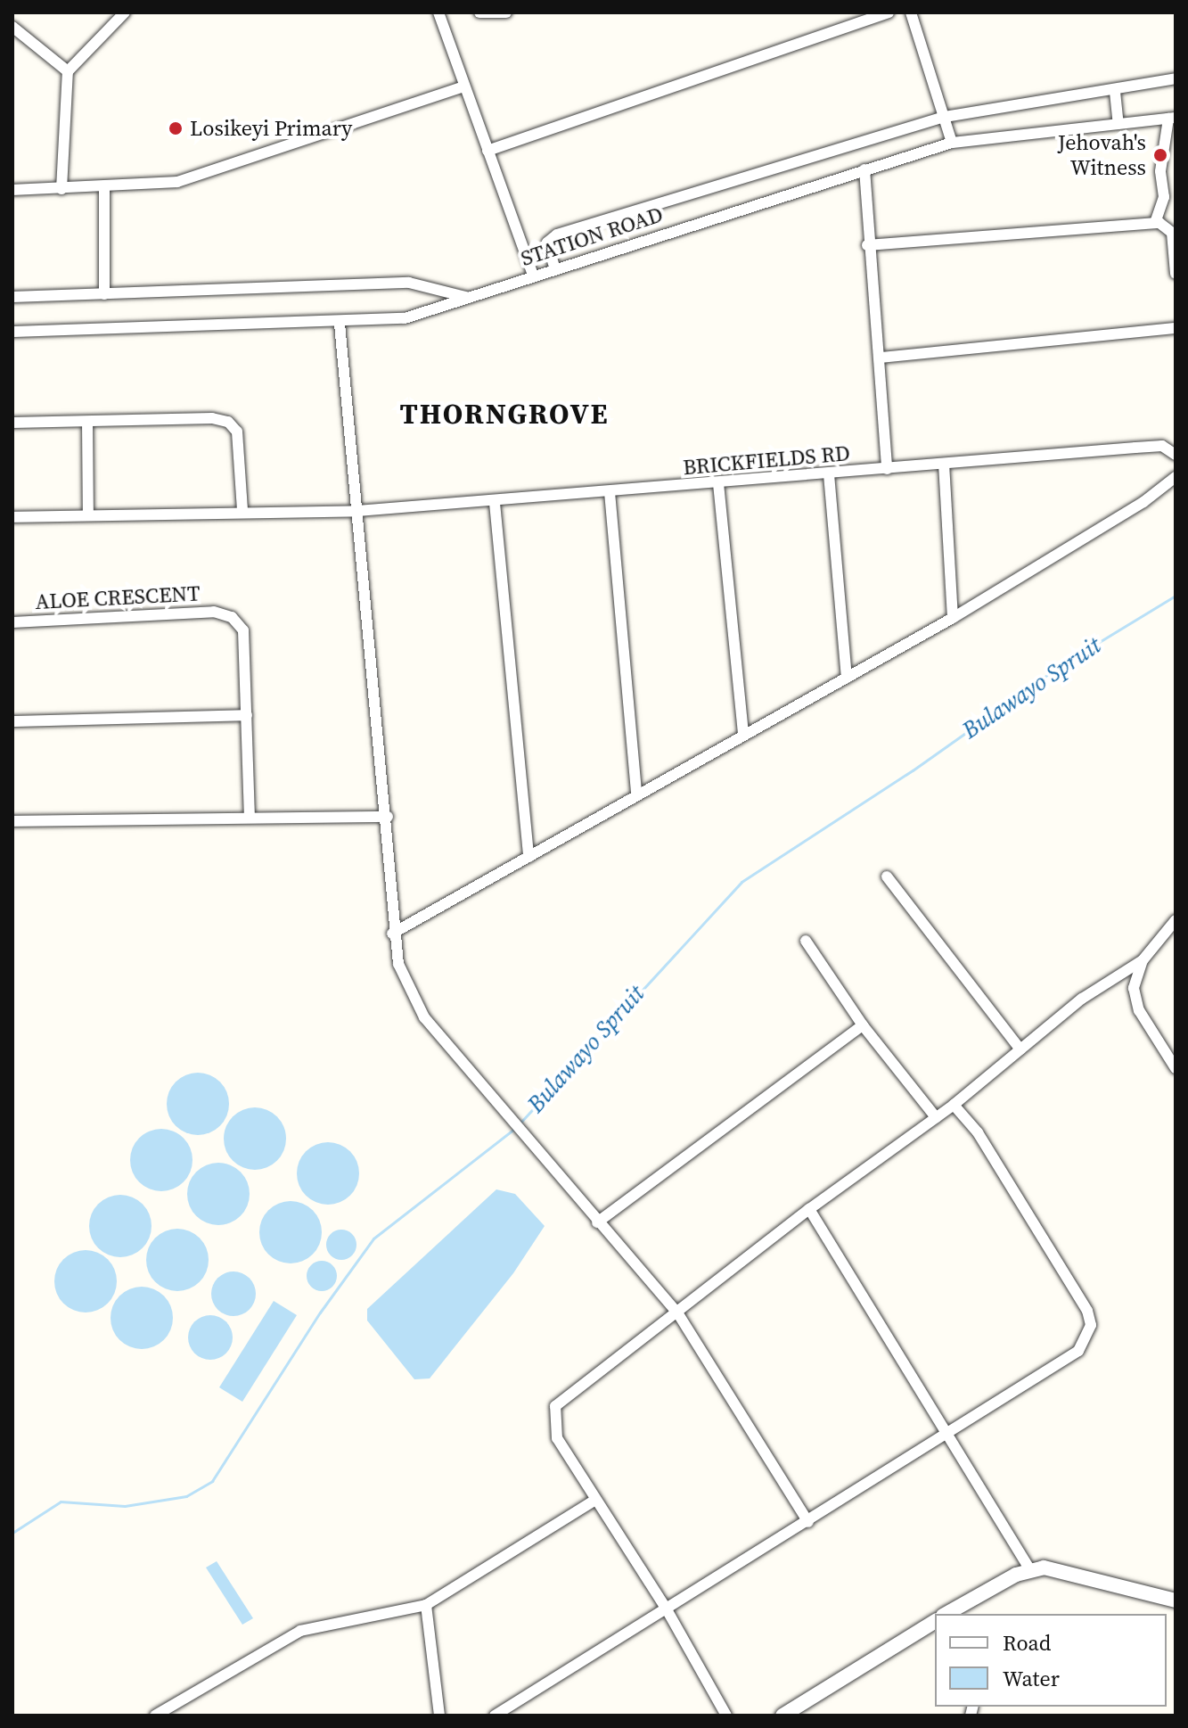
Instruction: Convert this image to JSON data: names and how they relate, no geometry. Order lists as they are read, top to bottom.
{
  "streets": {
    "street": ["STATION ROAD", "BRICKFIELDS RD", "ALOE CRESCENT"]
  },
  "districts": ["THORNGROVE"],
  "water": ["Bulawayo Spruit"],
  "places": ["Losikeyi Primary", "Jehovah's Witness"],
  "legend": ["Road", "Water"]
}
